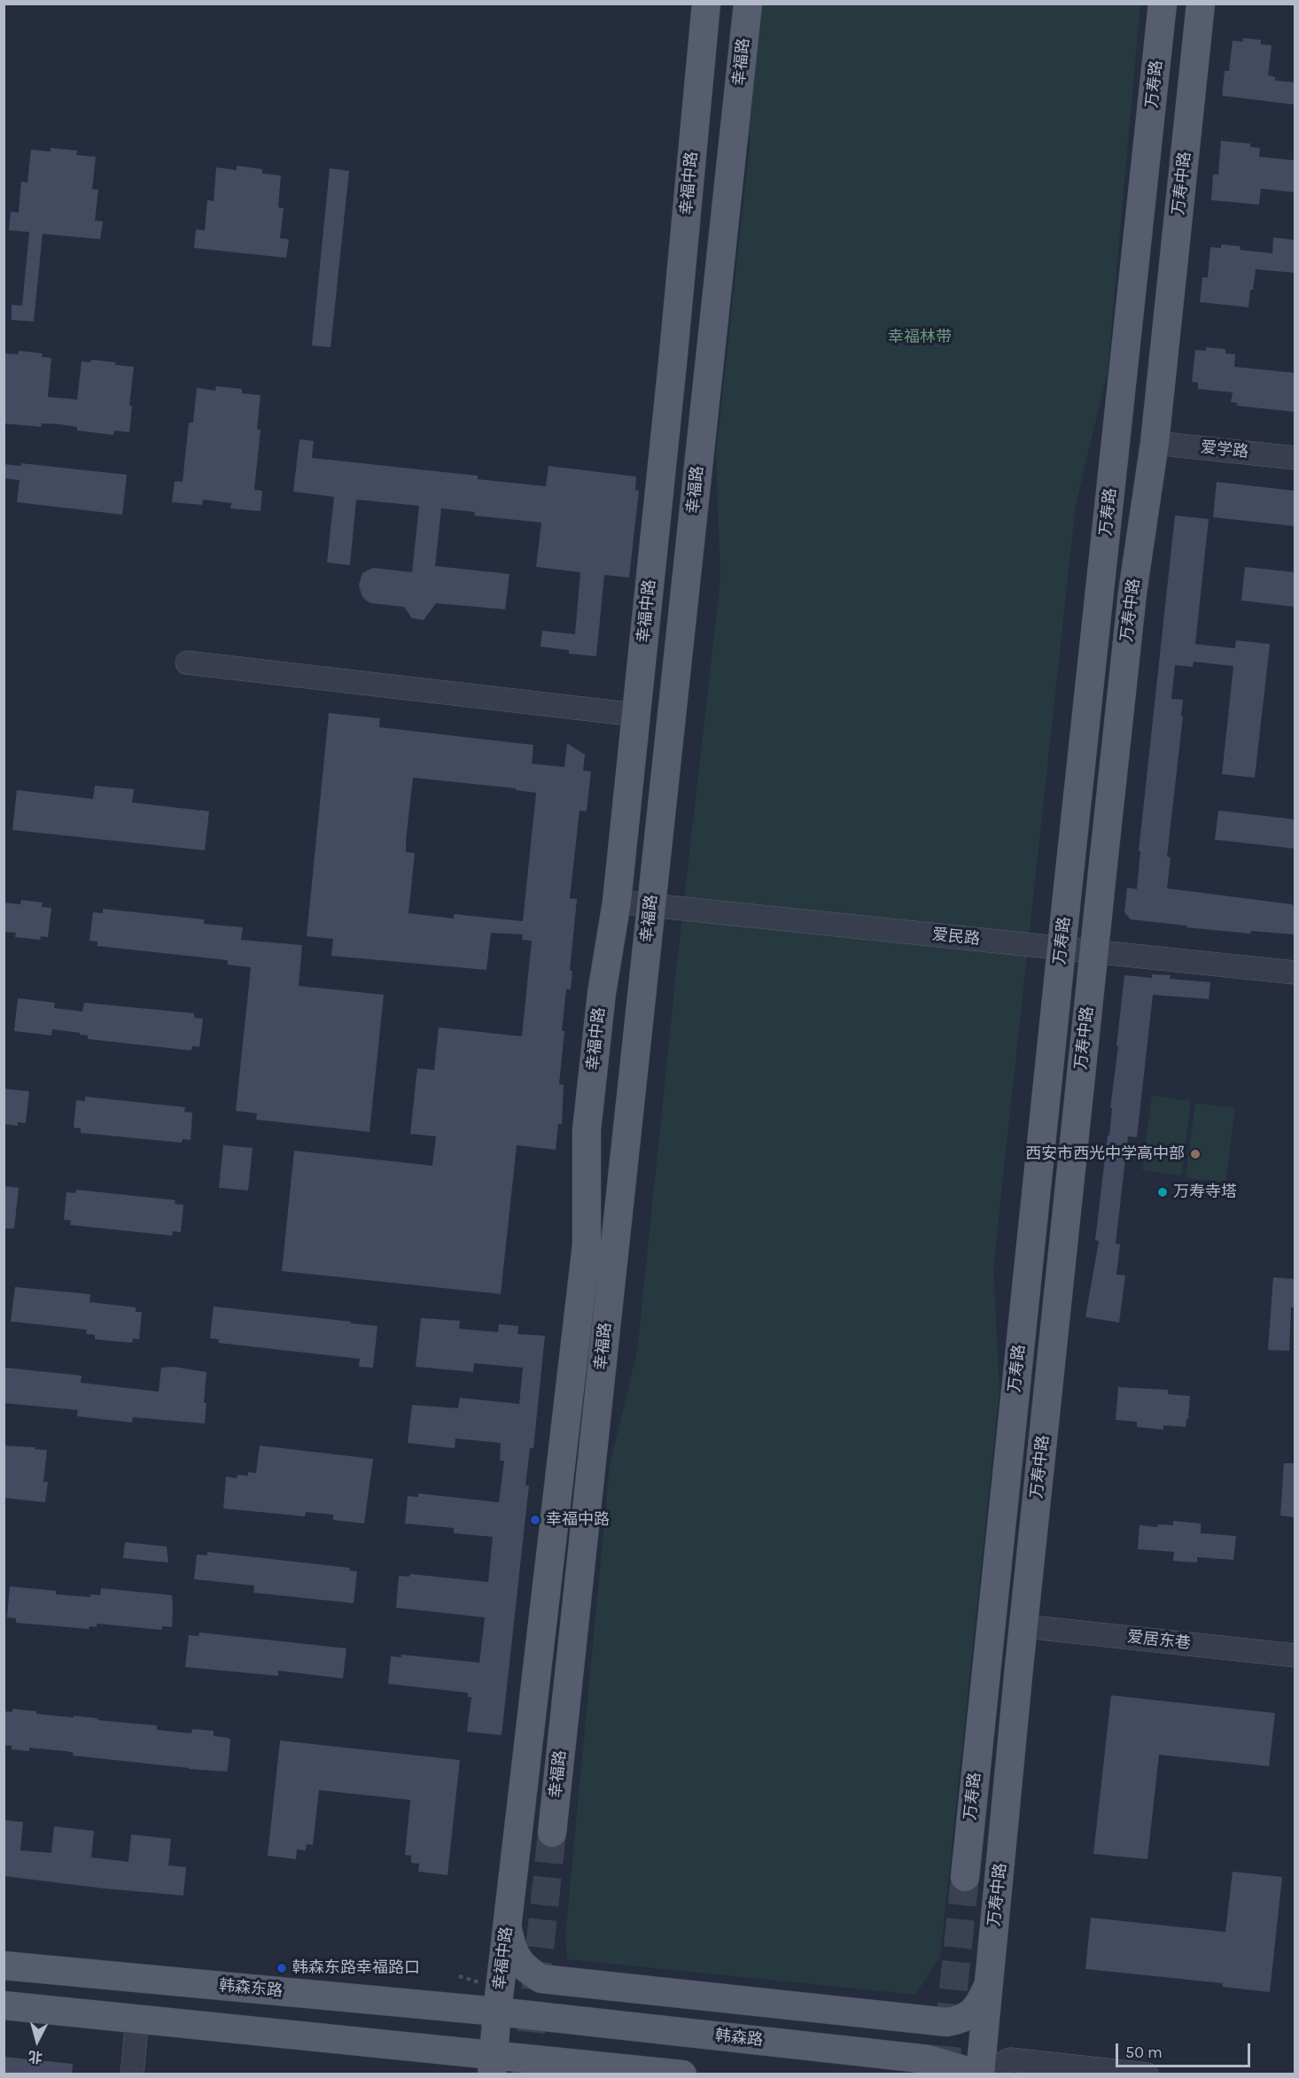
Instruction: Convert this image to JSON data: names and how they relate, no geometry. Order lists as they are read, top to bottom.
{
  "streets": {
    "main road": [
      "幸福路",
      "万寿路",
      "幸福中路",
      "万寿中路",
      "韩森东路",
      "韩森路"
    ],
    "street": ["爱学路", "爱民路", "爱居东巷"]
  },
  "crossings": [
    ["幸福路", "爱民路"],
    ["万寿路", "爱民路"],
    ["幸福中路", "爱民路"],
    ["幸福中路", "韩森东路"],
    ["幸福中路", "韩森路"],
    ["万寿中路", "爱学路"],
    ["万寿中路", "爱民路"],
    ["万寿中路", "爱居东巷"],
    ["万寿中路", "韩森路"],
    ["韩森东路", "韩森路"]
  ],
  "parks": ["幸福林带"],
  "places": [
    "西安市西光中学高中部",
    "万寿寺塔",
    "幸福中路",
    "韩森东路幸福路口"
  ],
  "scale_bar": "50 m",
  "north": "bottom"
}
